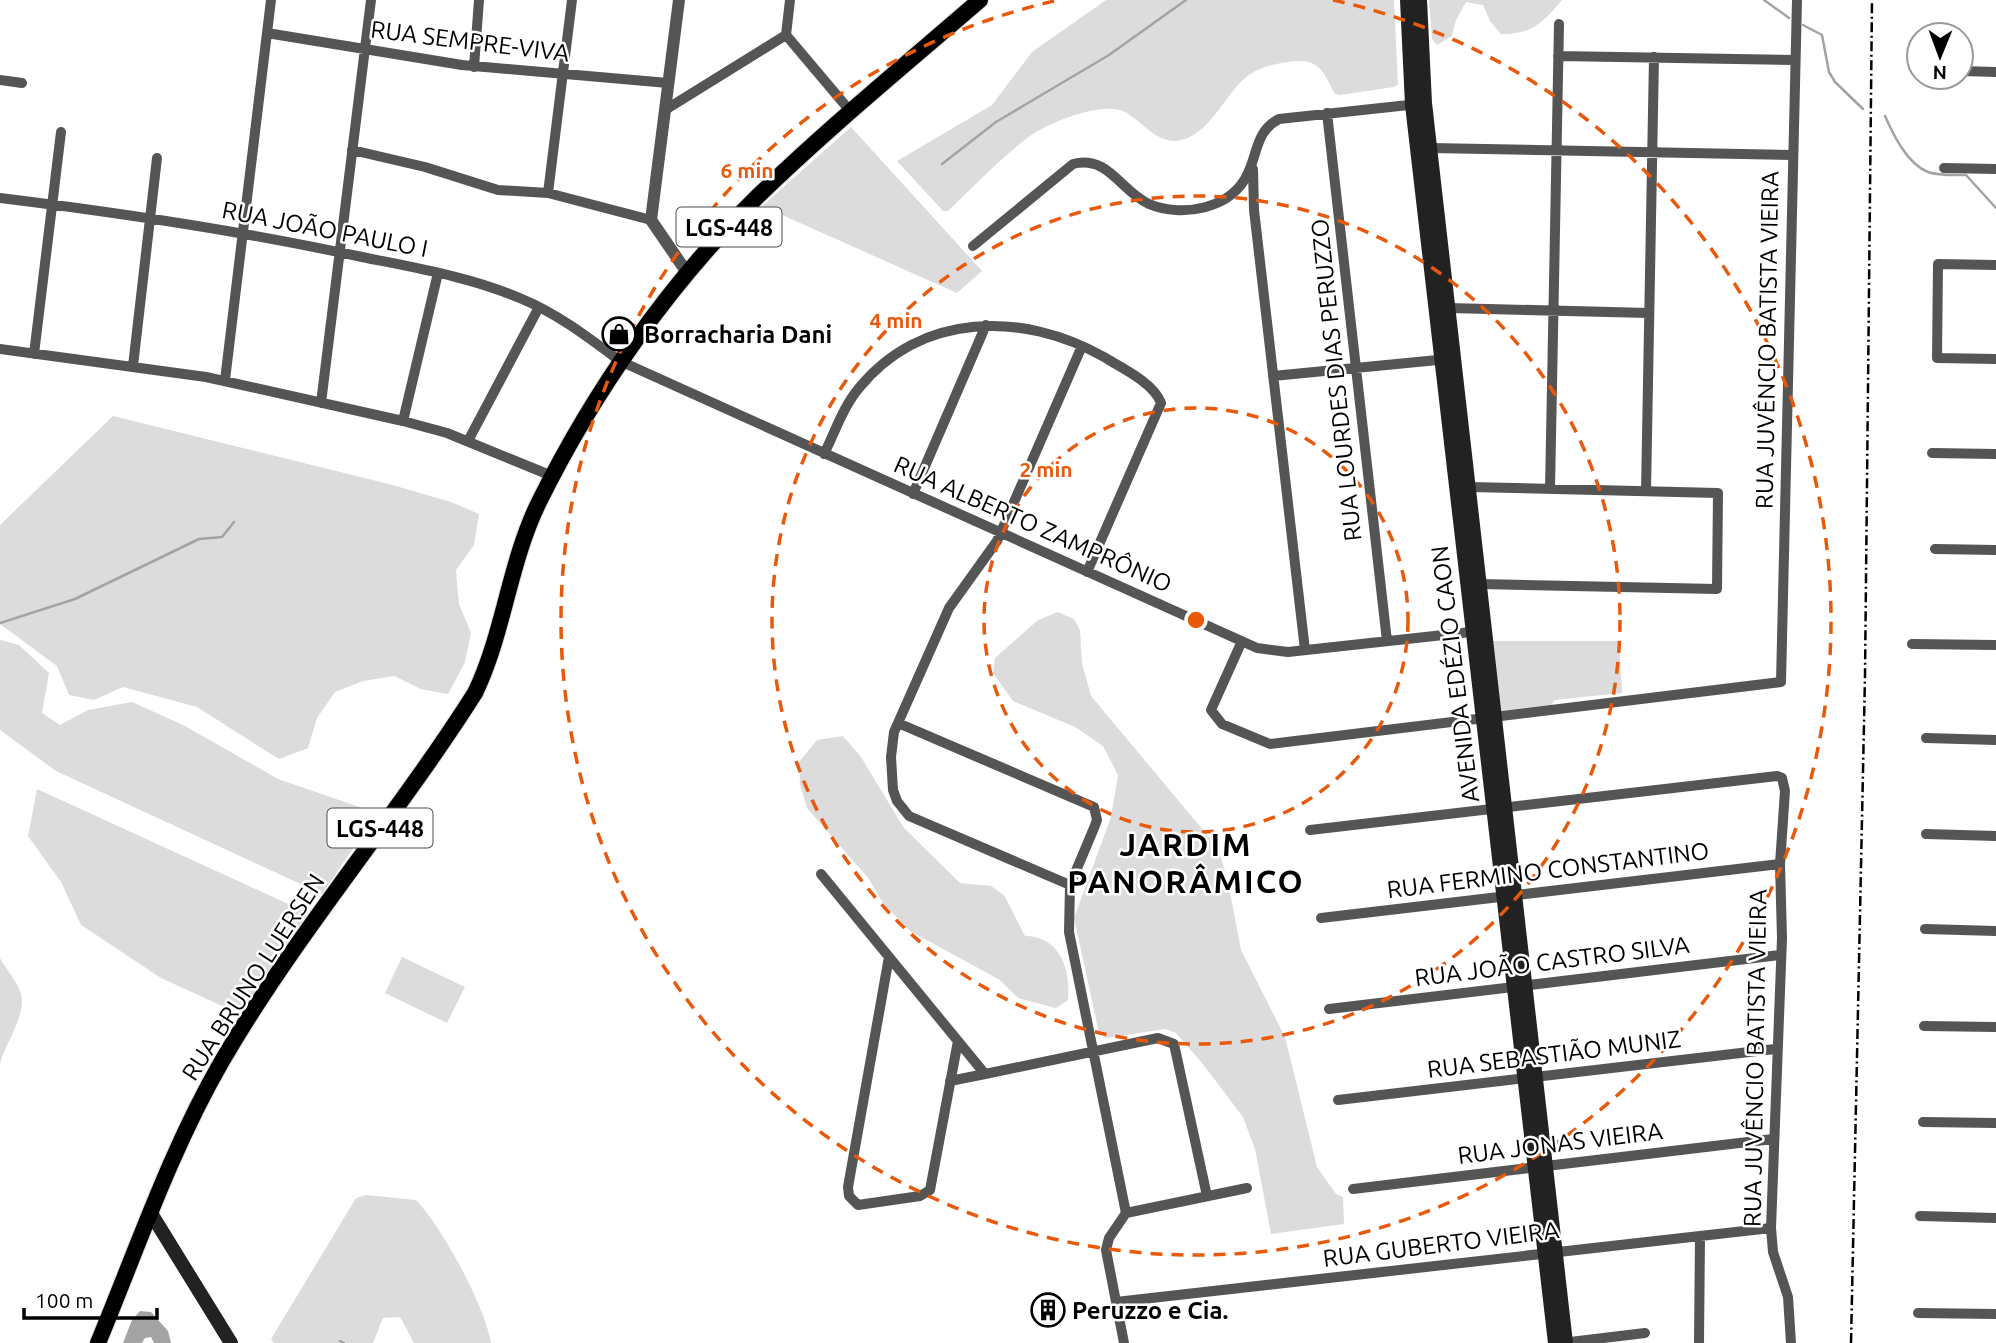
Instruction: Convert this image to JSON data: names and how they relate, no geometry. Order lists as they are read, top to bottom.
{
  "streets": {
    "main road": ["LGS-448", "AVENIDA EDÉZIO CAON", "RUA BRUNO LUERSEN"],
    "street": [
      "RUA SEMPRE-VIVA",
      "RUA JOÃO PAULO I",
      "RUA JUVÊNCIO BATISTA VIEIRA",
      "RUA LOURDES DIAS PERUZZO",
      "RUA ALBERTO ZAMPRÔNIO",
      "RUA FERMINO CONSTANTINO",
      "RUA JOÃO CASTRO SILVA",
      "RUA SEBASTIÃO MUNIZ",
      "RUA JONAS VIEIRA",
      "RUA GUBERTO VIEIRA"
    ]
  },
  "crossings": [
    ["RUA JOÃO PAULO I", "RUA ALBERTO ZAMPRÔNIO"],
    ["RUA JOÃO PAULO I", "RUA BRUNO LUERSEN"],
    ["RUA JUVÊNCIO BATISTA VIEIRA", "AVENIDA EDÉZIO CAON"],
    ["RUA JUVÊNCIO BATISTA VIEIRA", "RUA FERMINO CONSTANTINO"],
    ["RUA JUVÊNCIO BATISTA VIEIRA", "RUA JOÃO CASTRO SILVA"],
    ["RUA JUVÊNCIO BATISTA VIEIRA", "RUA SEBASTIÃO MUNIZ"],
    ["RUA JUVÊNCIO BATISTA VIEIRA", "RUA JONAS VIEIRA"],
    ["RUA JUVÊNCIO BATISTA VIEIRA", "RUA GUBERTO VIEIRA"],
    ["RUA LOURDES DIAS PERUZZO", "RUA ALBERTO ZAMPRÔNIO"],
    ["RUA ALBERTO ZAMPRÔNIO", "AVENIDA EDÉZIO CAON"],
    ["RUA ALBERTO ZAMPRÔNIO", "RUA BRUNO LUERSEN"],
    ["AVENIDA EDÉZIO CAON", "RUA FERMINO CONSTANTINO"],
    ["AVENIDA EDÉZIO CAON", "RUA JOÃO CASTRO SILVA"],
    ["AVENIDA EDÉZIO CAON", "RUA SEBASTIÃO MUNIZ"],
    ["AVENIDA EDÉZIO CAON", "RUA JONAS VIEIRA"],
    ["AVENIDA EDÉZIO CAON", "RUA GUBERTO VIEIRA"]
  ],
  "districts": ["JARDIM PANORÂMICO"],
  "places": {
    "shop": ["Borracharia Dani"],
    "building": ["Peruzzo e Cia."]
  },
  "scale_bar": "100 m",
  "north": "bottom",
  "rings": ["6 min", "4 min", "2 min"]
}
